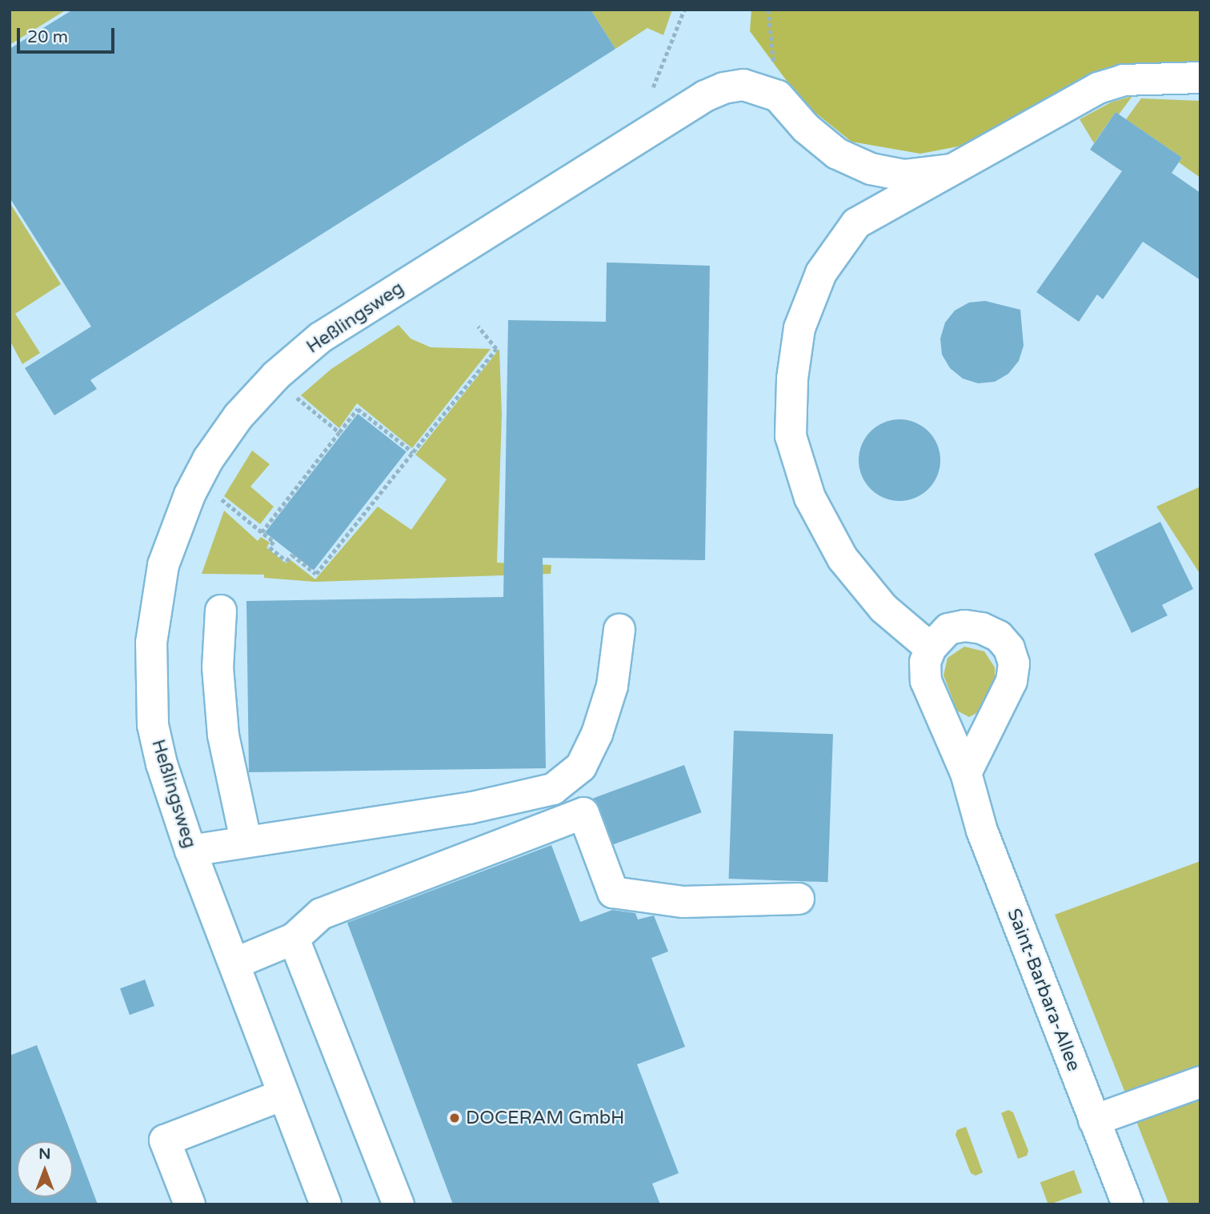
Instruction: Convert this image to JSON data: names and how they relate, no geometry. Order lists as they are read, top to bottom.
{
  "streets": {
    "street": ["Heßlingsweg", "Saint-Barbara-Allee"]
  },
  "places": ["DOCERAM GmbH"],
  "scale_bar": "20 m",
  "north": "top"
}
